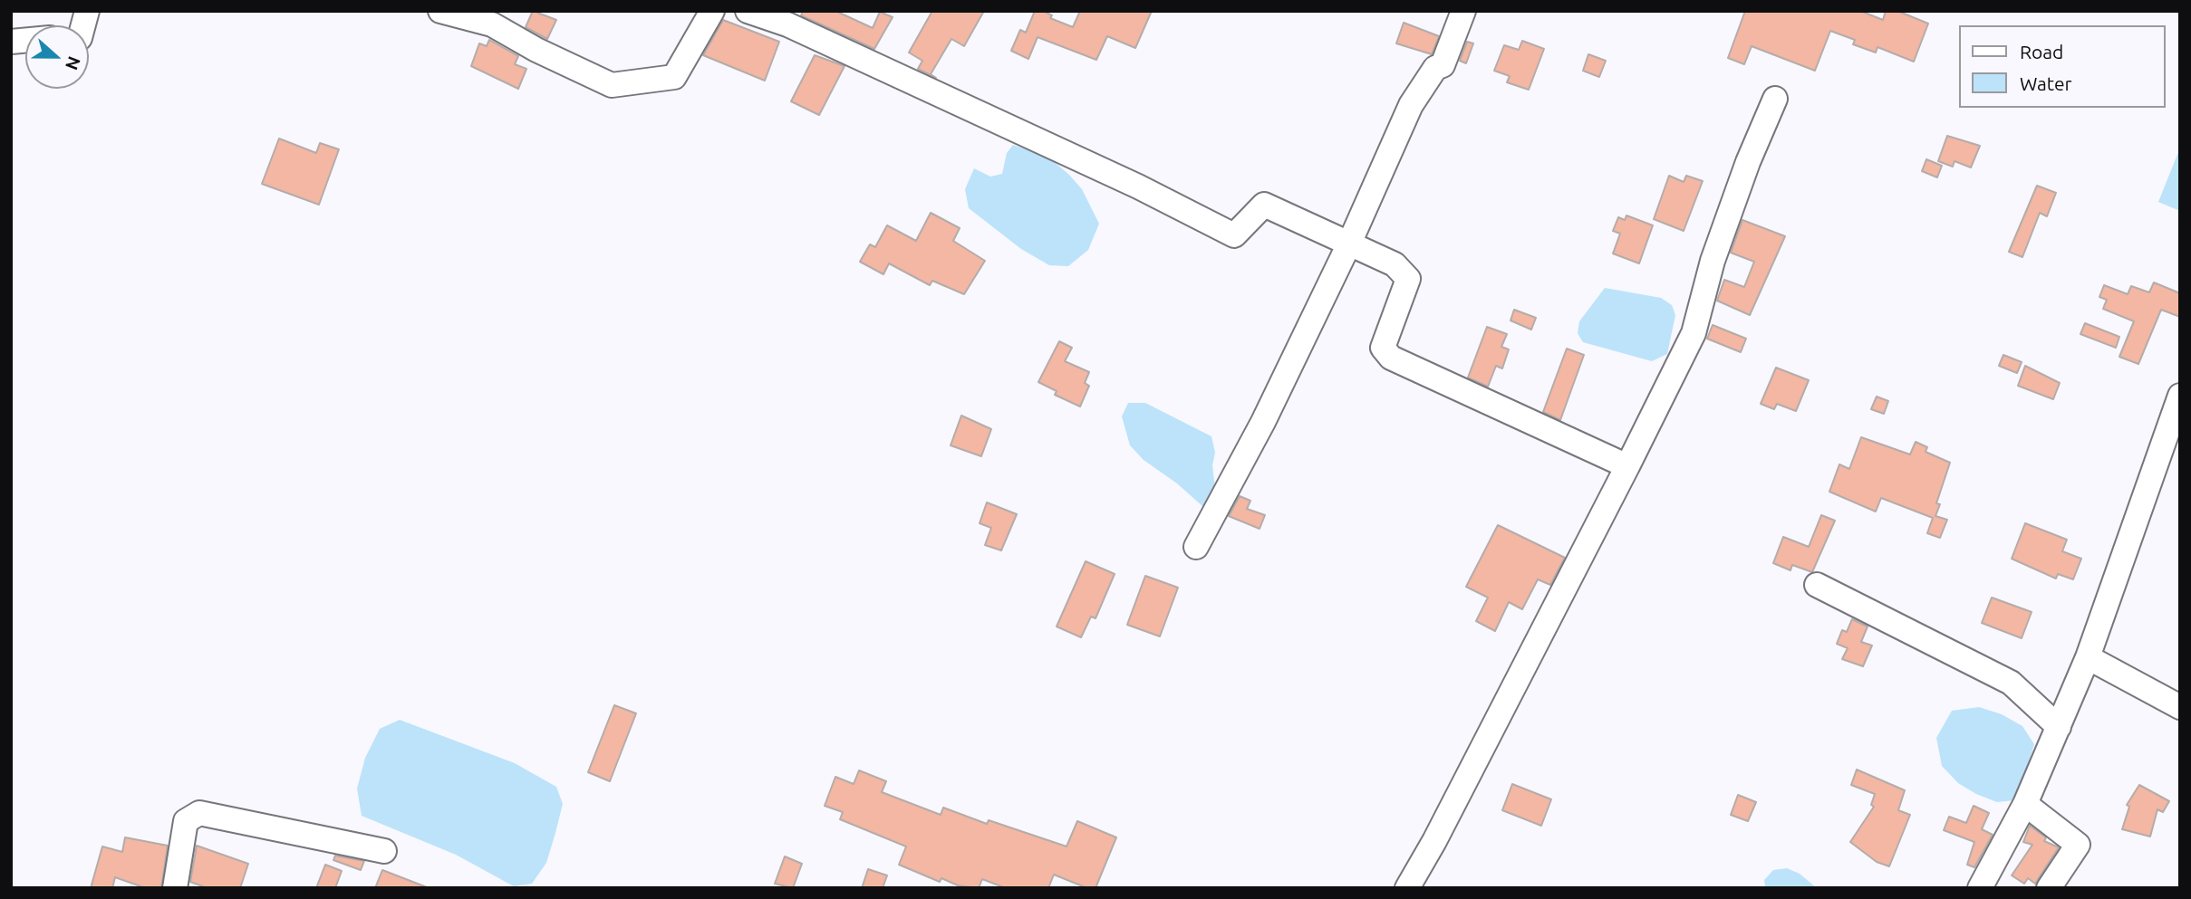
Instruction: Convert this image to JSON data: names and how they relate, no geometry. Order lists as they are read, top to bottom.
{
  "legend": ["Road", "Water"],
  "north": "right"
}
